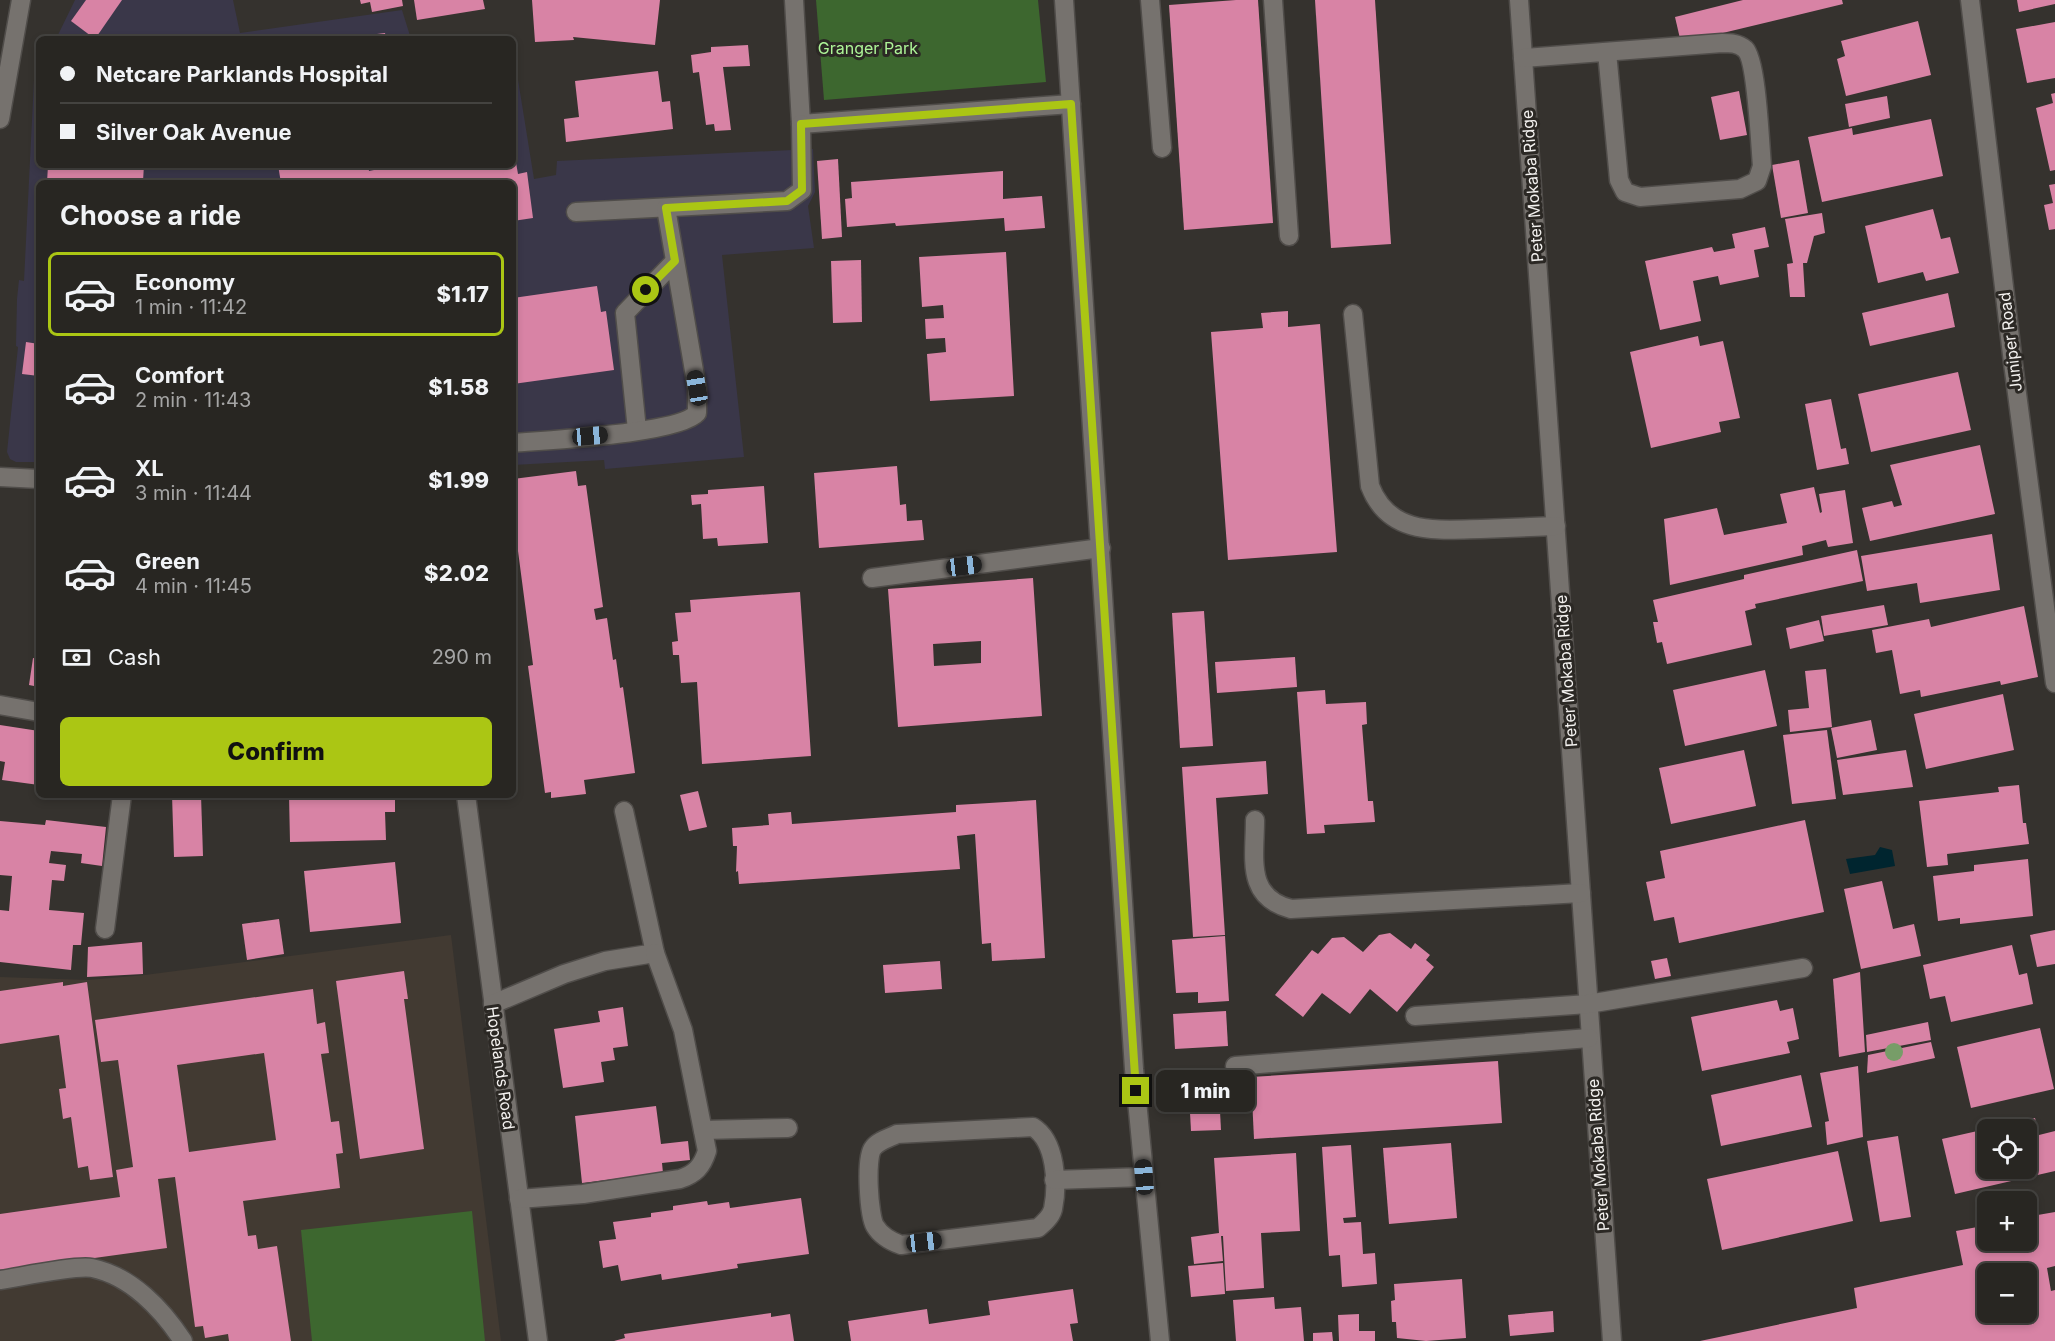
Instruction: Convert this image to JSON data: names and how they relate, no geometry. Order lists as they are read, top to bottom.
{
  "streets": {
    "street": ["Peter Mokaba Ridge", "Juniper Road", "Hopelands Road"]
  },
  "parks": ["Granger Park"],
  "page": {
    "banner": ["Netcare Parklands Hospital", "Silver Oak Avenue"],
    "heading": "Choose a ride",
    "list": [
      {
        "name": "Economy",
        "note": "1 min · 11:42",
        "value": "$1.17"
      },
      {
        "name": "Comfort",
        "note": "2 min · 11:43",
        "value": "$1.58"
      },
      {
        "name": "XL",
        "note": "3 min · 11:44",
        "value": "$1.99"
      },
      {
        "name": "Green",
        "note": "4 min · 11:45",
        "value": "$2.02"
      }
    ],
    "pay": ["Cash", "290 m"],
    "buttons": "Confirm",
    "bubble": "1 min",
    "map_buttons": ["+", "−"]
  }
}
